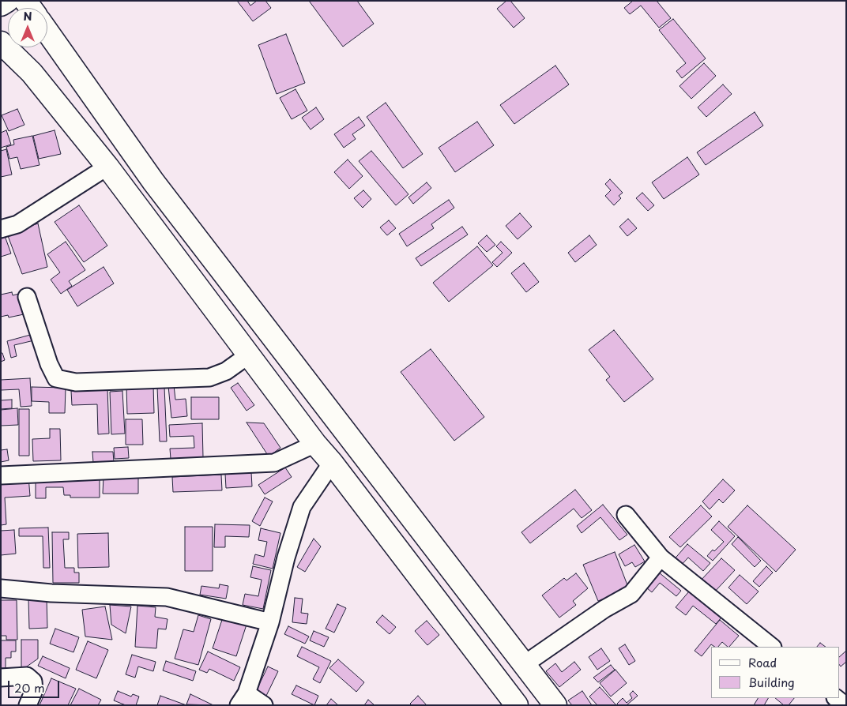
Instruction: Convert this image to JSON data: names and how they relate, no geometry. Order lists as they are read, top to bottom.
{
  "legend": ["Road", "Building"],
  "scale_bar": "20 m",
  "north": "top"
}
